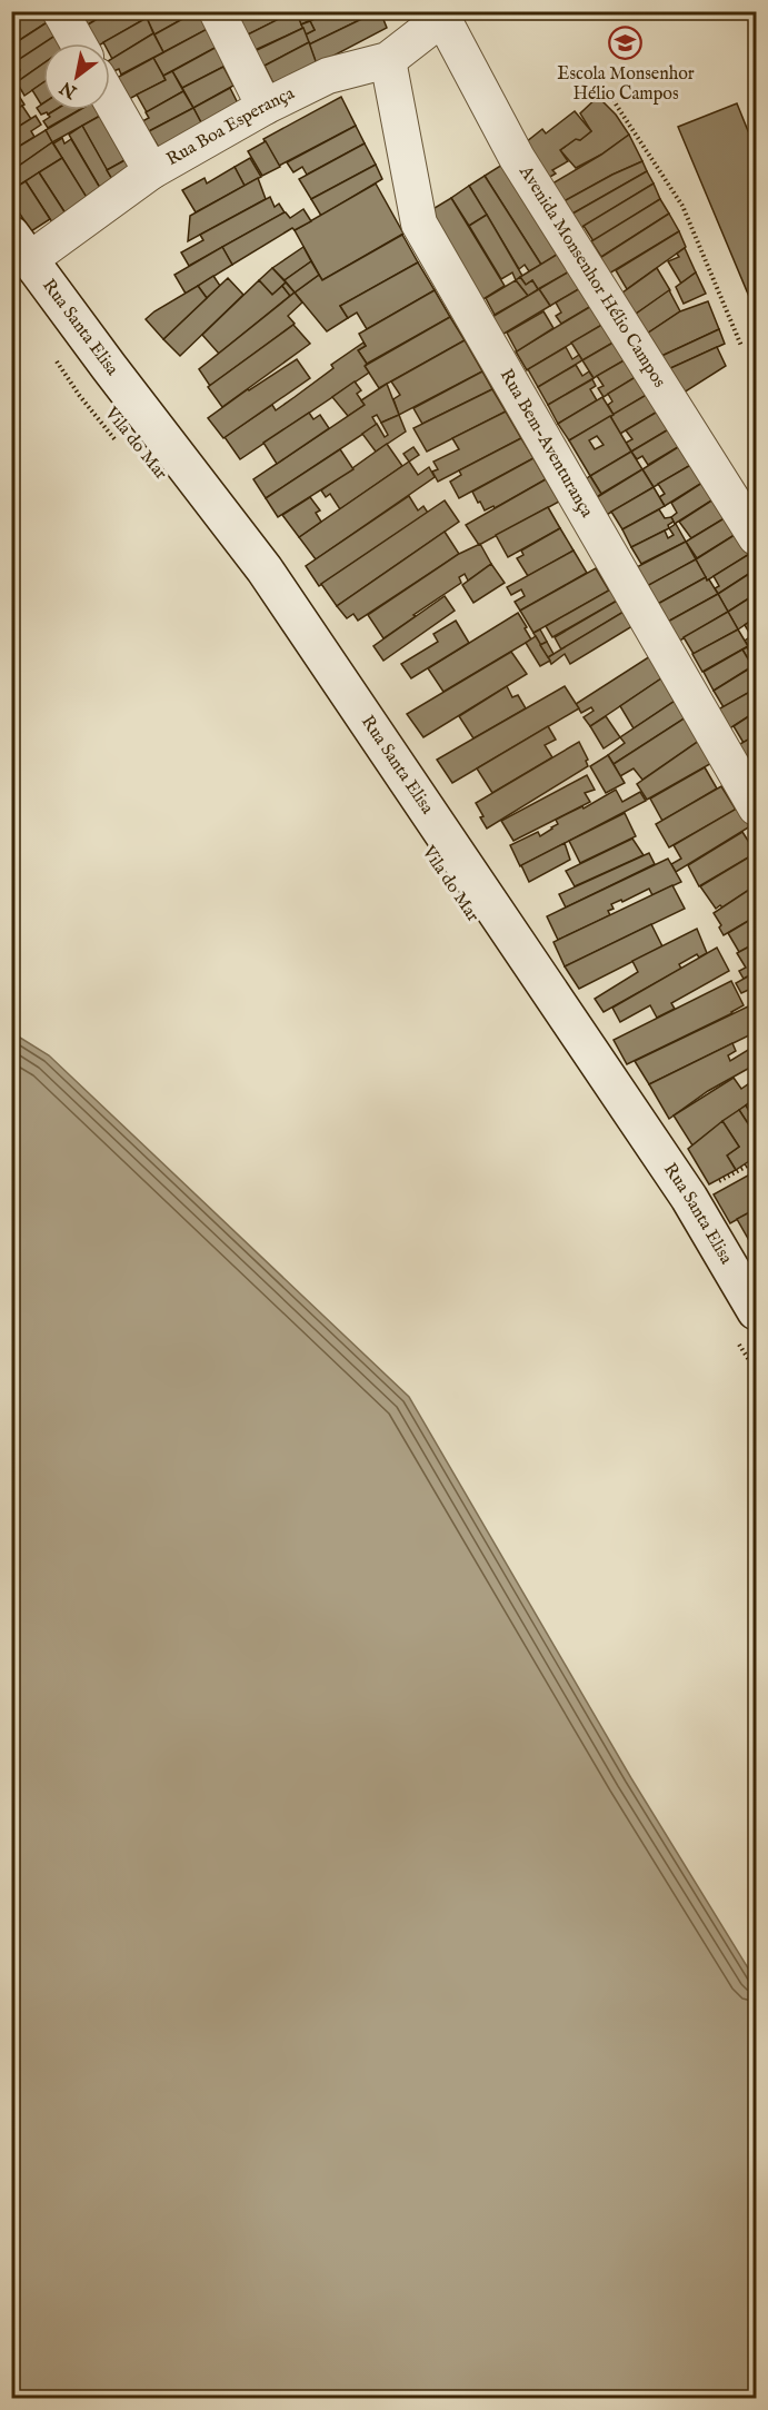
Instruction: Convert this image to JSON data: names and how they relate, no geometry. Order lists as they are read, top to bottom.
{
  "streets": {
    "main road": ["Rua Santa Elisa"],
    "street": ["Rua Boa Esperança", "Avenida Monsenhor Hélio Campos", "Rua Bem-Aventurança"],
    "path": ["Vila do Mar"]
  },
  "crossings": [
    ["Rua Boa Esperança", "Avenida Monsenhor Hélio Campos"],
    ["Rua Boa Esperança", "Rua Santa Elisa"],
    ["Rua Boa Esperança", "Rua Bem-Aventurança"]
  ],
  "places": {
    "school or university": ["Escola Monsenhor Hélio Campos"]
  },
  "north": "bottom left"
}
